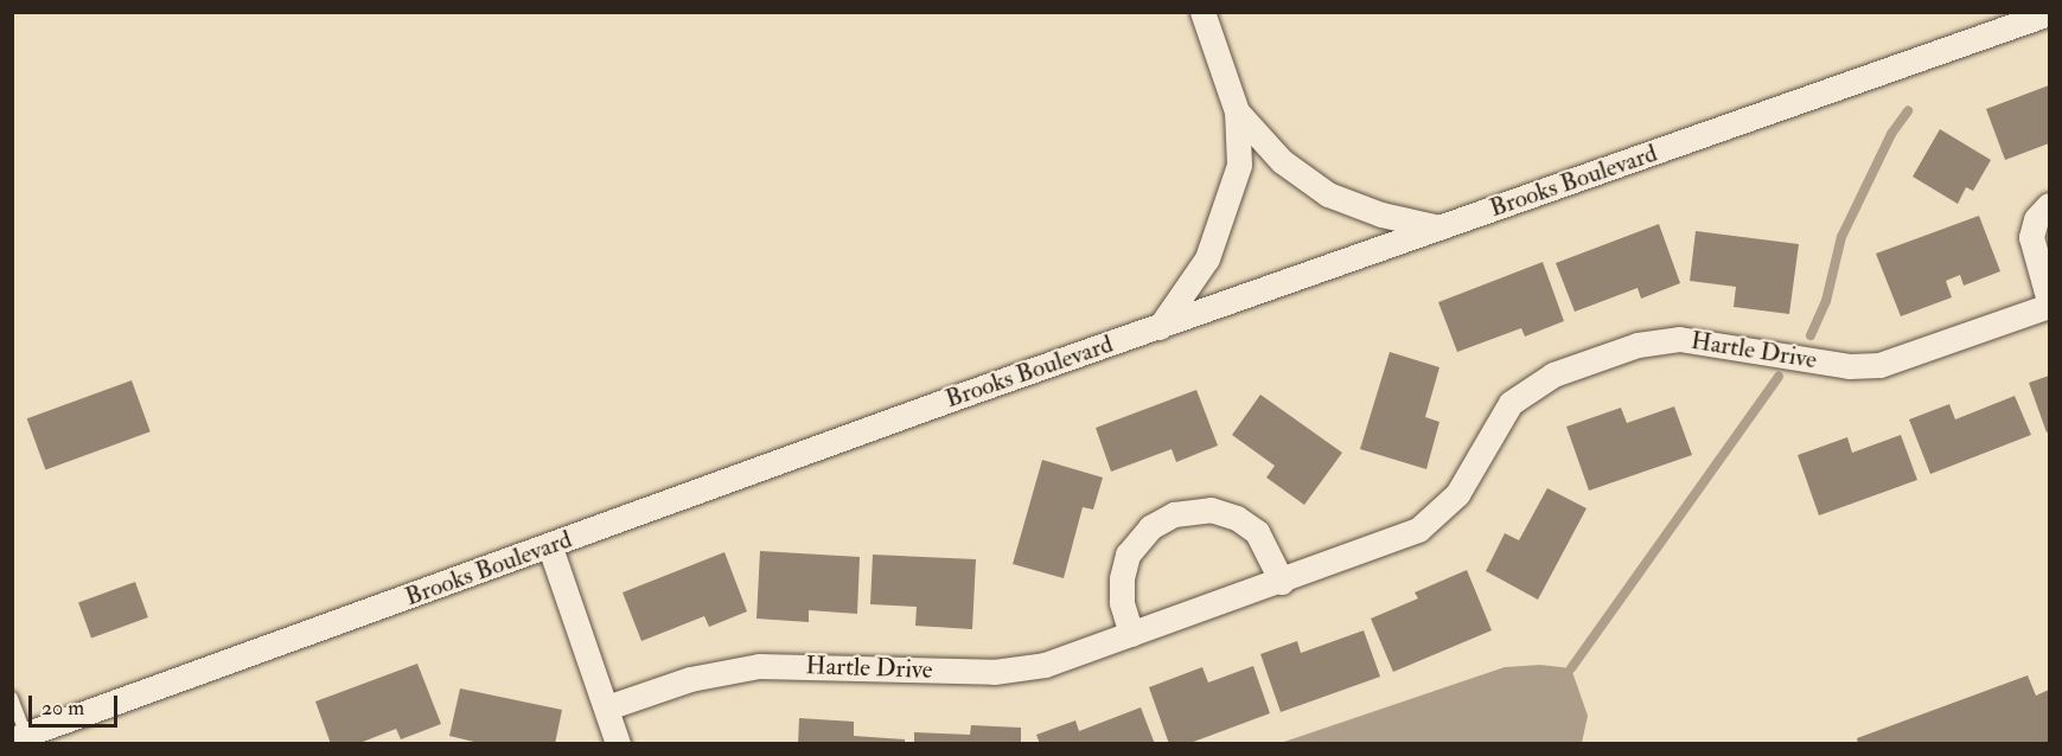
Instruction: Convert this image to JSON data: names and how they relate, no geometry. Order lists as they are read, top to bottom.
{
  "streets": {
    "street": ["Brooks Boulevard", "Hartle Drive"]
  },
  "scale_bar": "20 m"
}
